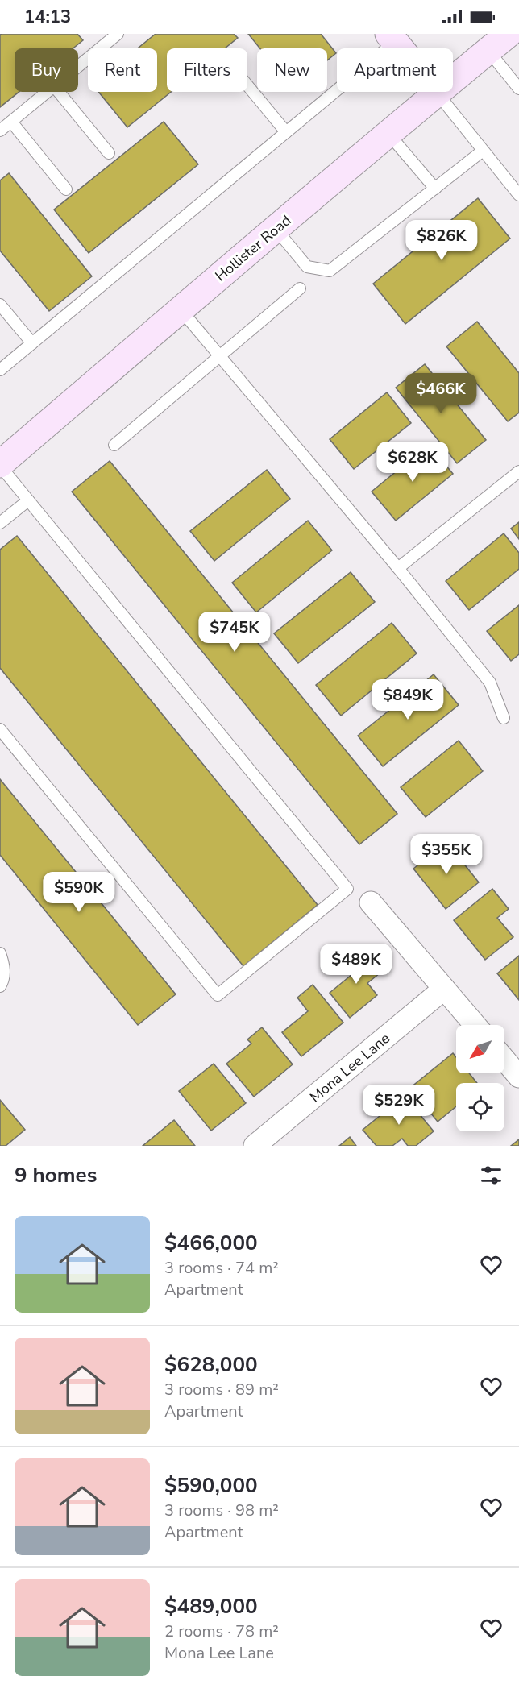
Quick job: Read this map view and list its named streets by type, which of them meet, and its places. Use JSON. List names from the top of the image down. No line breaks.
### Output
{"streets":{"street":["Hollister Road","Mona Lee Lane"]},"north":"bottom left","page":{"status":"14:13","chip":["Buy","Rent","Filters","New","Apartment"],"price":["$826K","$466K","$628K","$745K","$849K","$355K","$590K","$489K","$529K"],"heading":"9 homes","list":[{"name":"$466,000","note":"3 rooms · 74 m² · Apartment"},{"name":"$628,000","note":"3 rooms · 89 m² · Apartment"},{"name":"$590,000","note":"3 rooms · 98 m² · Apartment"},{"name":"$489,000","note":"2 rooms · 78 m² · Mona Lee Lane"}]}}
